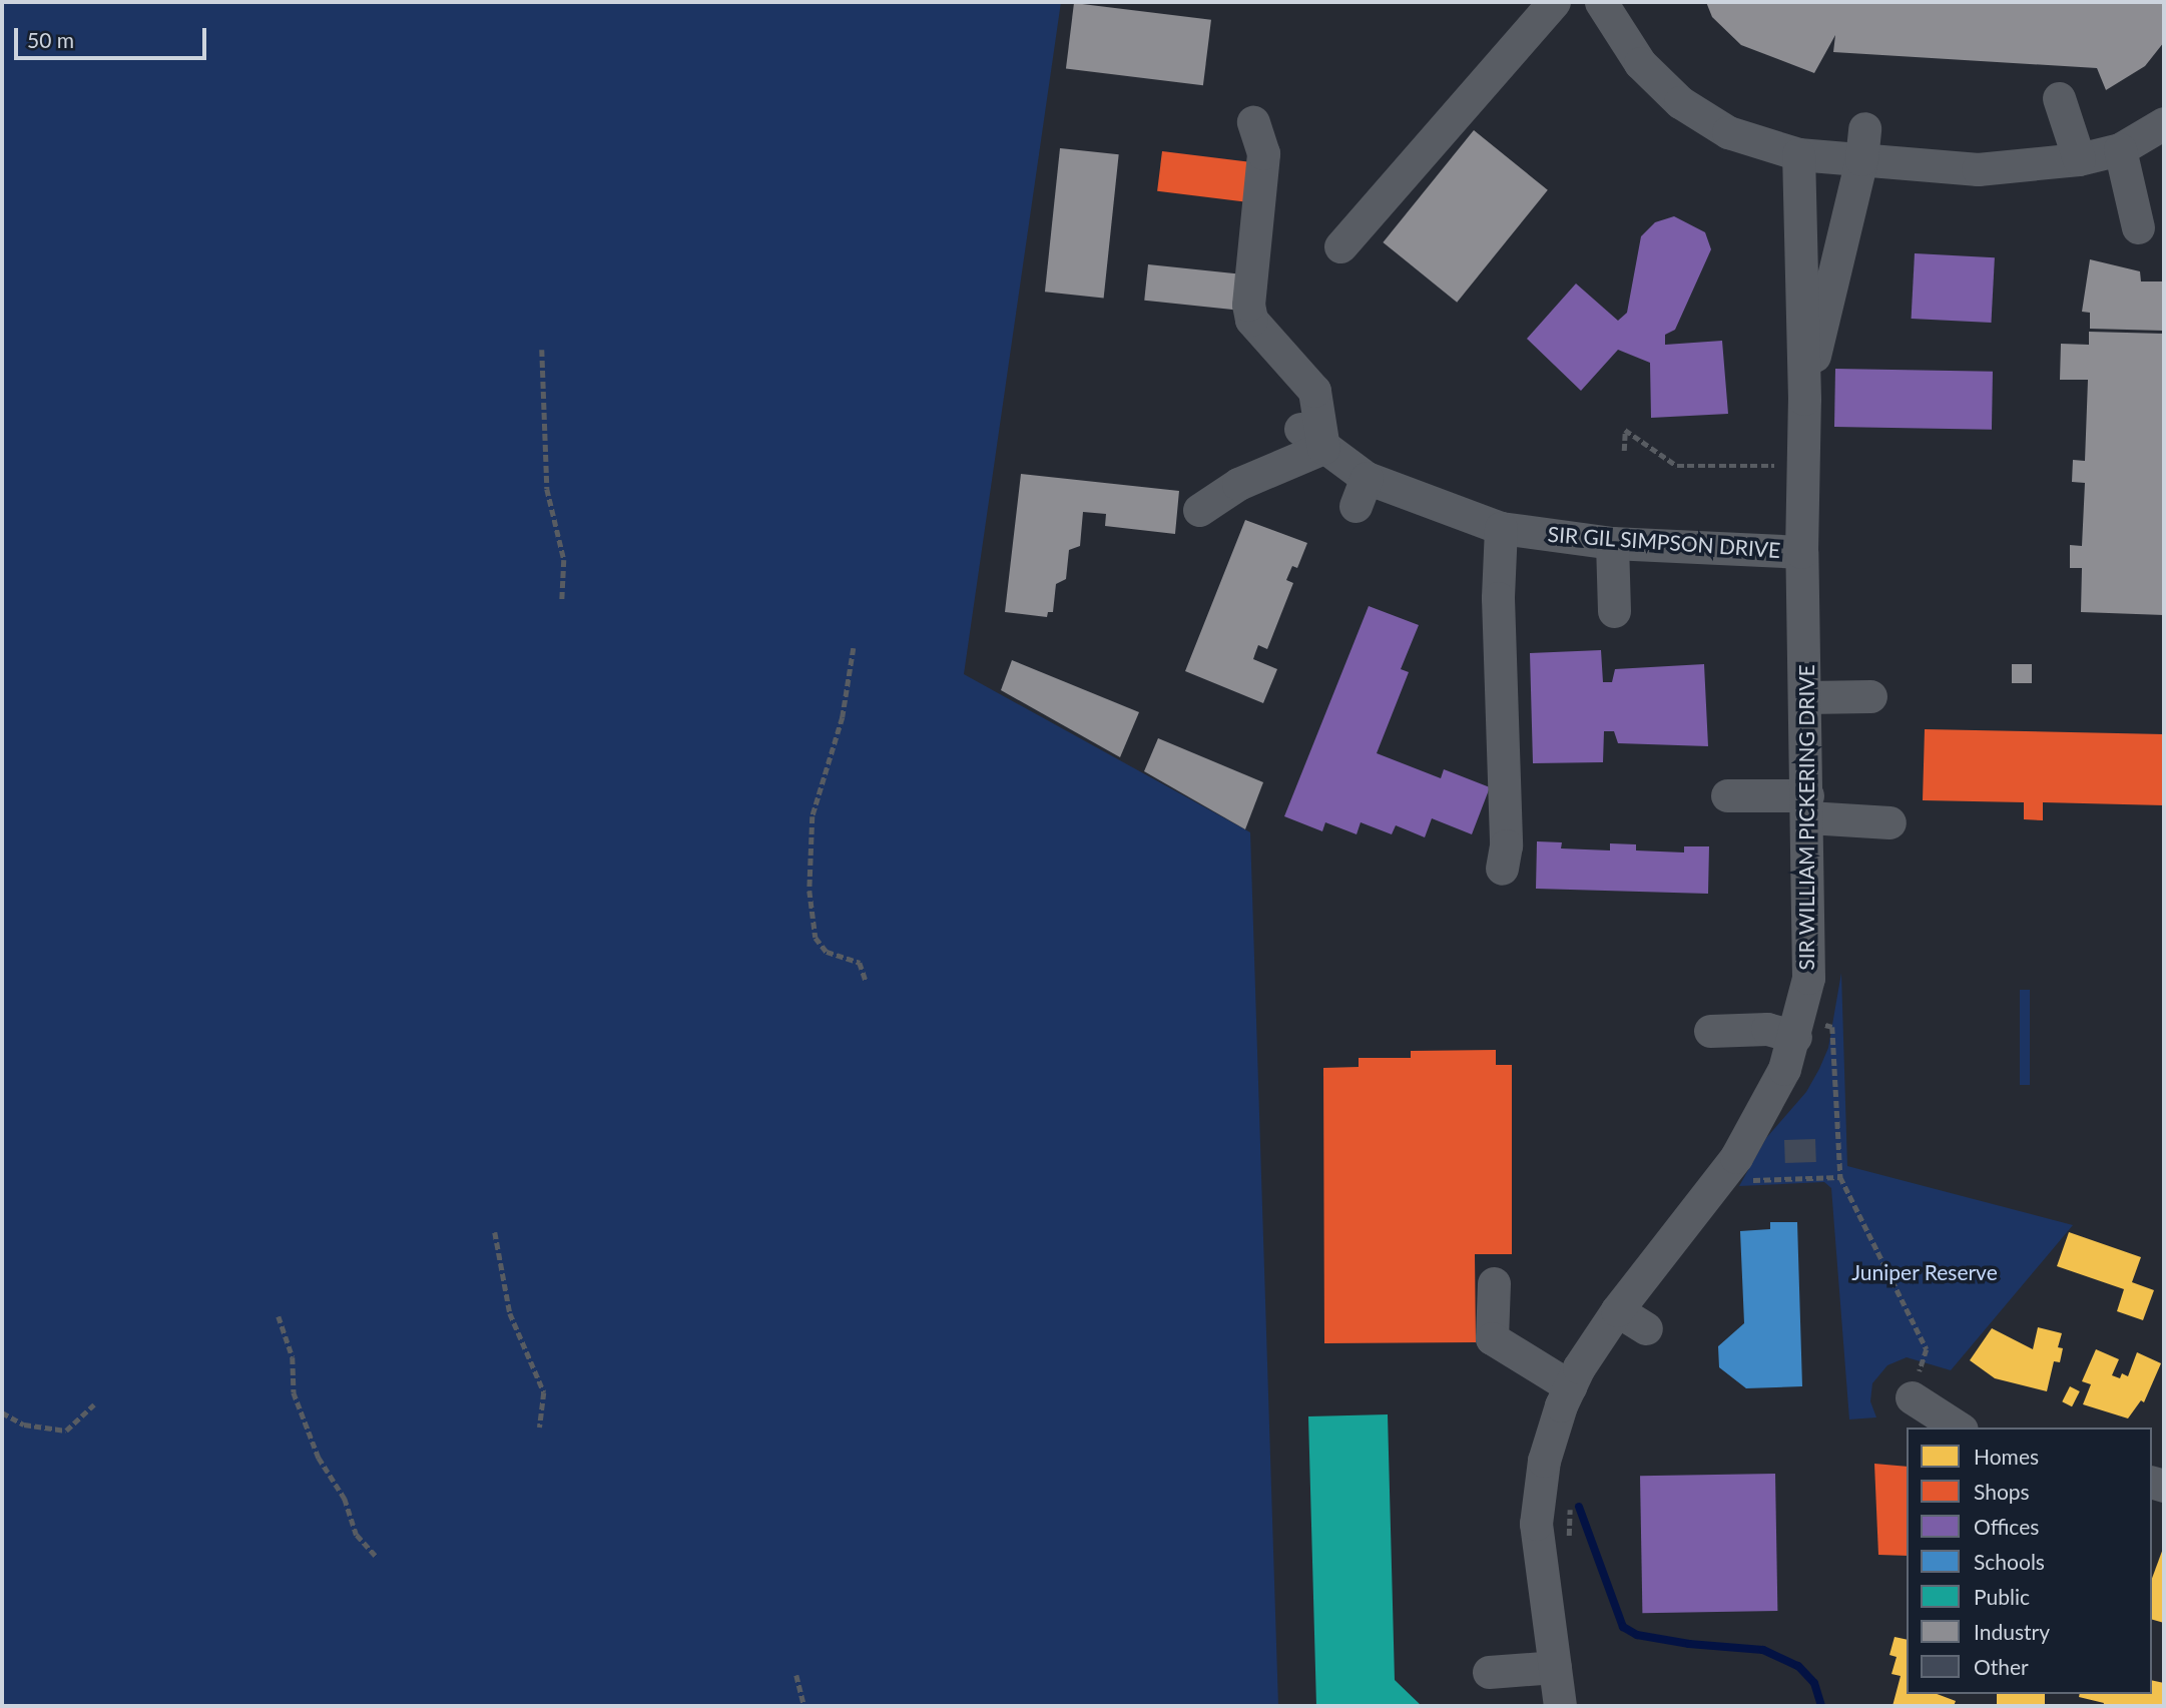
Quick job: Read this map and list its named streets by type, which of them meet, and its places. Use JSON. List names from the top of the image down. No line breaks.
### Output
{"streets":{"street":["SIR GIL SIMPSON DRIVE","SIR WILLIAM PICKERING DRIVE"]},"crossings":[["SIR GIL SIMPSON DRIVE","SIR WILLIAM PICKERING DRIVE"]],"parks":["Juniper Reserve"],"legend":["Homes","Shops","Offices","Schools","Public","Industry","Other"],"scale_bar":"50 m"}
